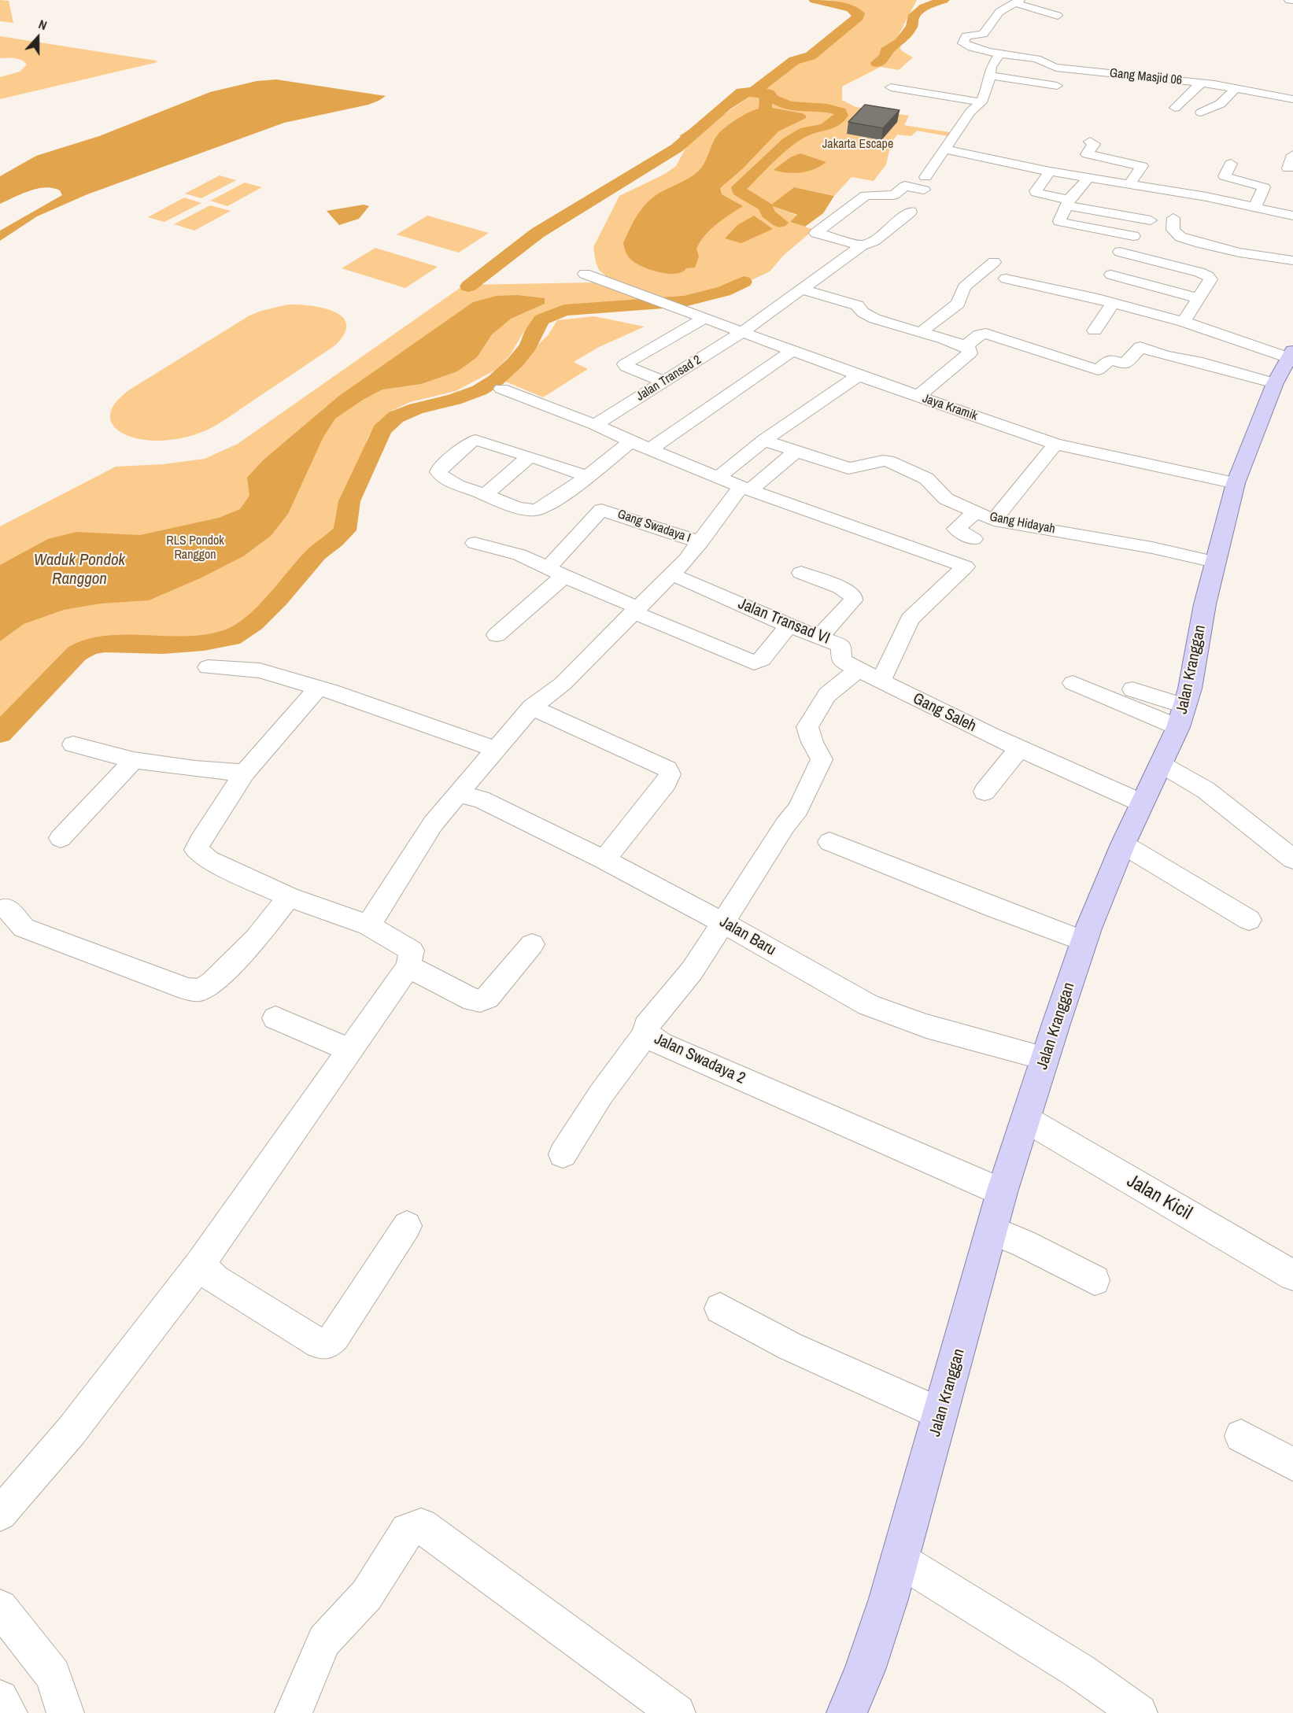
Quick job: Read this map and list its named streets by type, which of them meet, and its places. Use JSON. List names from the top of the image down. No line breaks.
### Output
{"streets":{"main road":["Jalan Kranggan"],"street":["Gang Masjid 06","Jalan Transad 2","Jaya Kramik","Gang Hidayah","Gang Swadaya I","Jalan Transad VI","Gang Saleh","Jalan Baru","Jalan Swadaya 2","Jalan Kicil"]},"crossings":[["Jalan Transad 2","Jaya Kramik"],["Jaya Kramik","Jalan Kranggan"],["Gang Hidayah","Jalan Kranggan"],["Jalan Transad VI","Gang Saleh"],["Jalan Transad VI","Jalan Swadaya 2"],["Jalan Kranggan","Gang Saleh"],["Jalan Kranggan","Jalan Baru"],["Jalan Kranggan","Jalan Swadaya 2"],["Jalan Kranggan","Jalan Kicil"],["Jalan Baru","Jalan Swadaya 2"]],"water":["Waduk Pondok Ranggon"],"parks":["Jakarta Escape","RLS Pondok Ranggon"],"north":"top"}
